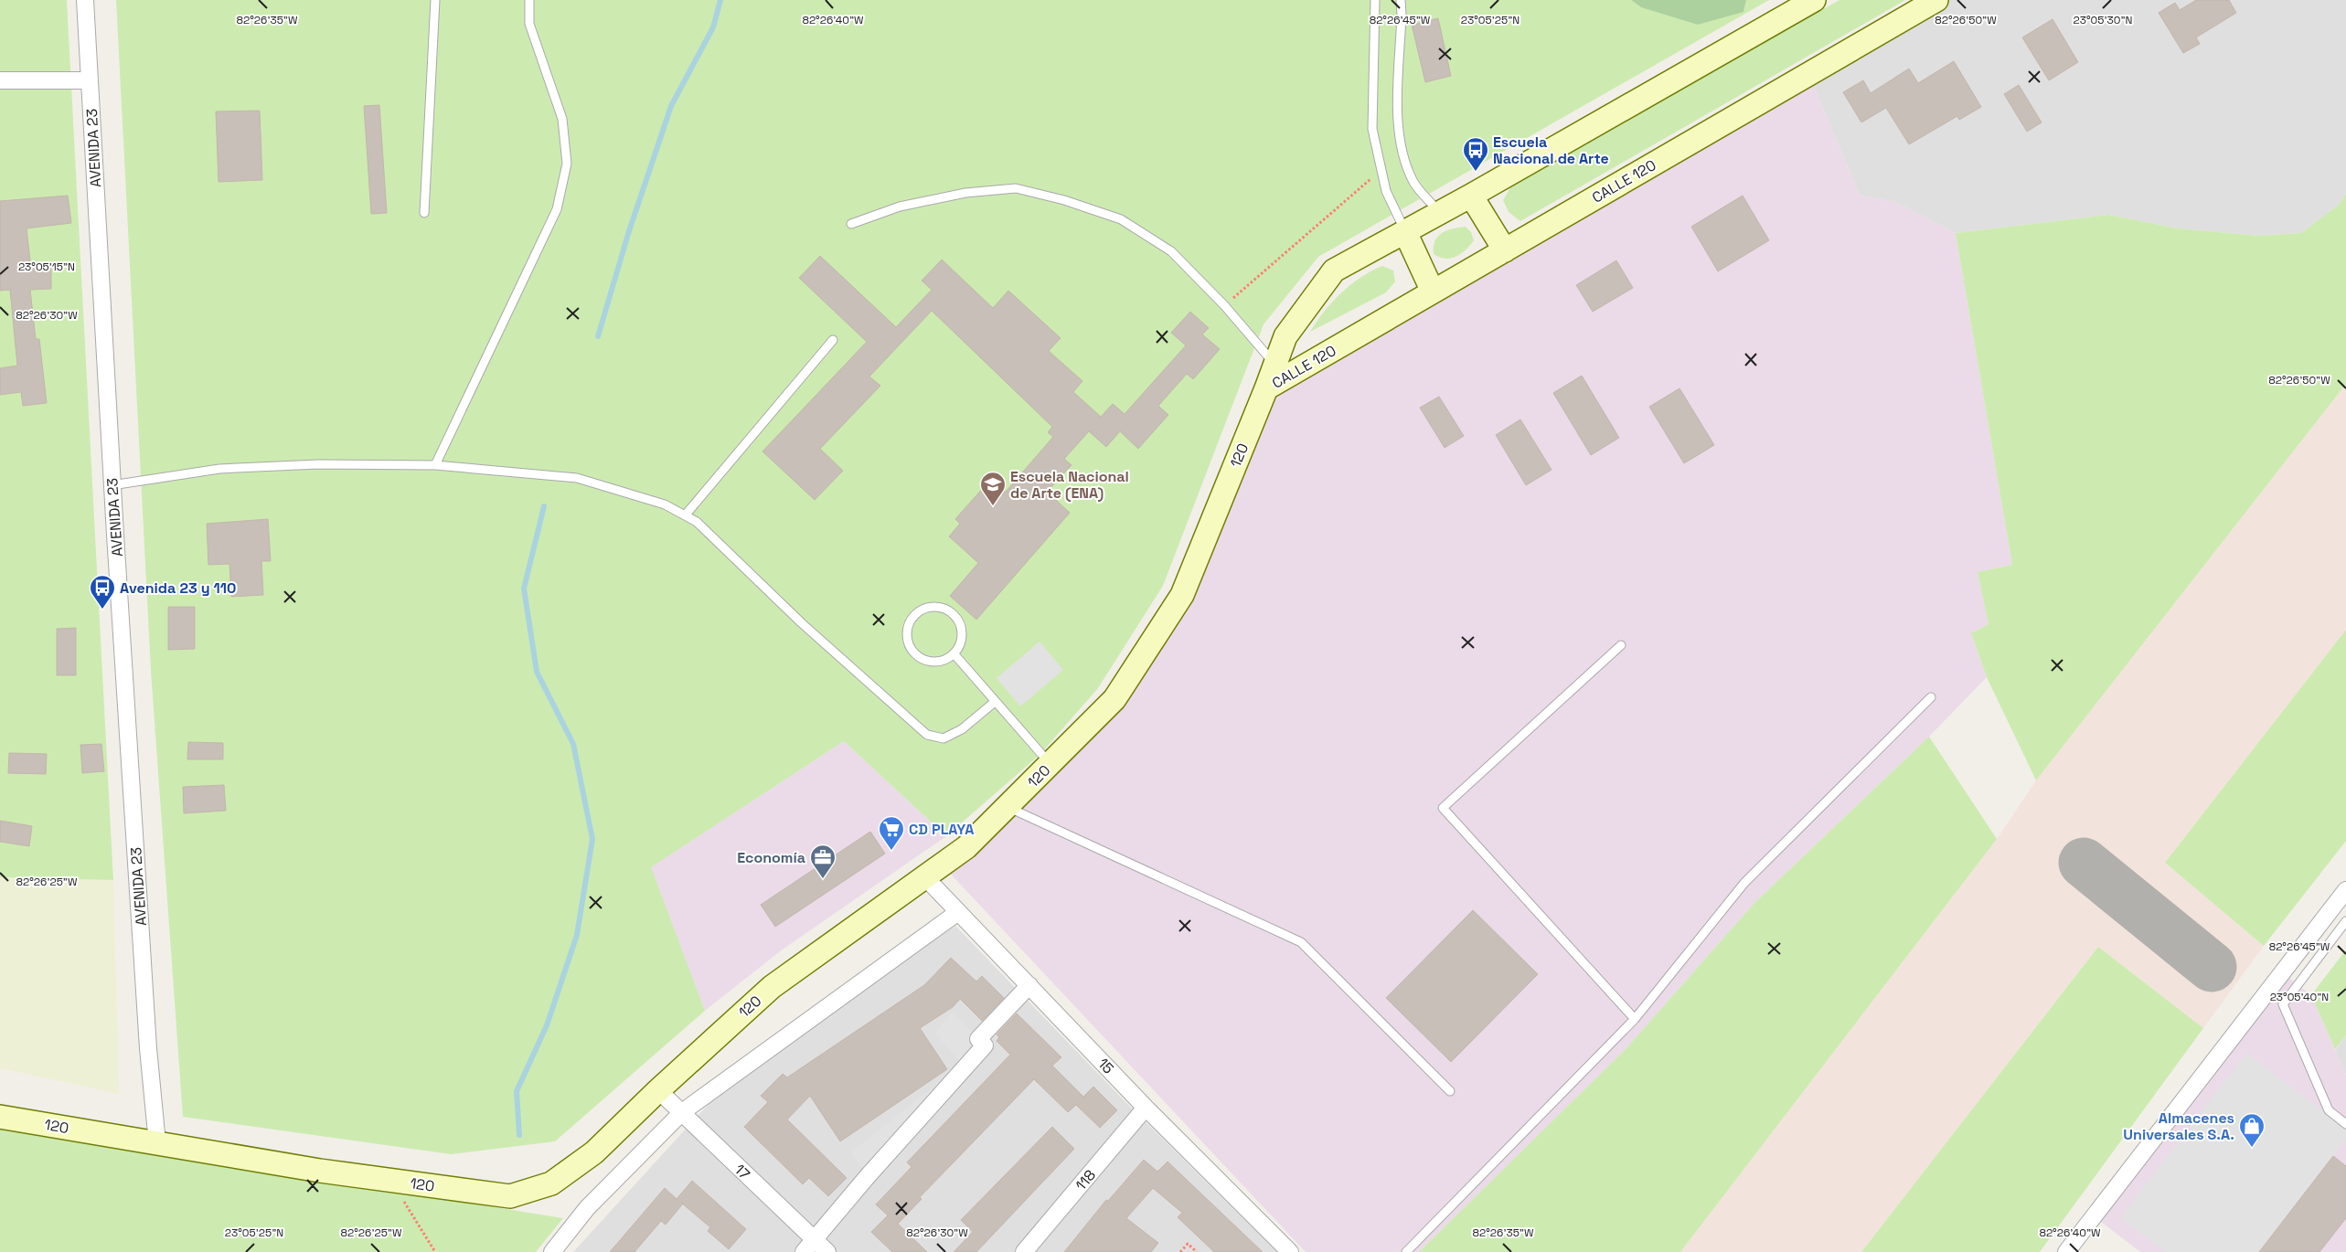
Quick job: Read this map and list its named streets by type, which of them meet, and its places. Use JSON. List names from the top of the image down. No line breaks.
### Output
{"streets":{"main road":["CALLE 120","120"],"street":["AVENIDA 23","15","17","118"]},"crossings":[["AVENIDA 23","120"],["CALLE 120","120"],["120","15"],["120","17"],["15","118"]],"places":{"bus stop":["Escuela Nacional de Arte","Avenida 23 y 110"],"school or university":["Escuela Nacional de Arte (ENA)"],"supermarket":["CD PLAYA"],"office":["Economía"],"shop":["Almacenes Universales S.A."]},"coordinates":["82°26'35\"W","82°26'40\"W","82°26'45\"W","23°05'25\"N","82°26'50\"W","23°05'30\"N","23°05'15\"N","82°26'30\"W","82°26'25\"W","23°05'40\"N"]}
